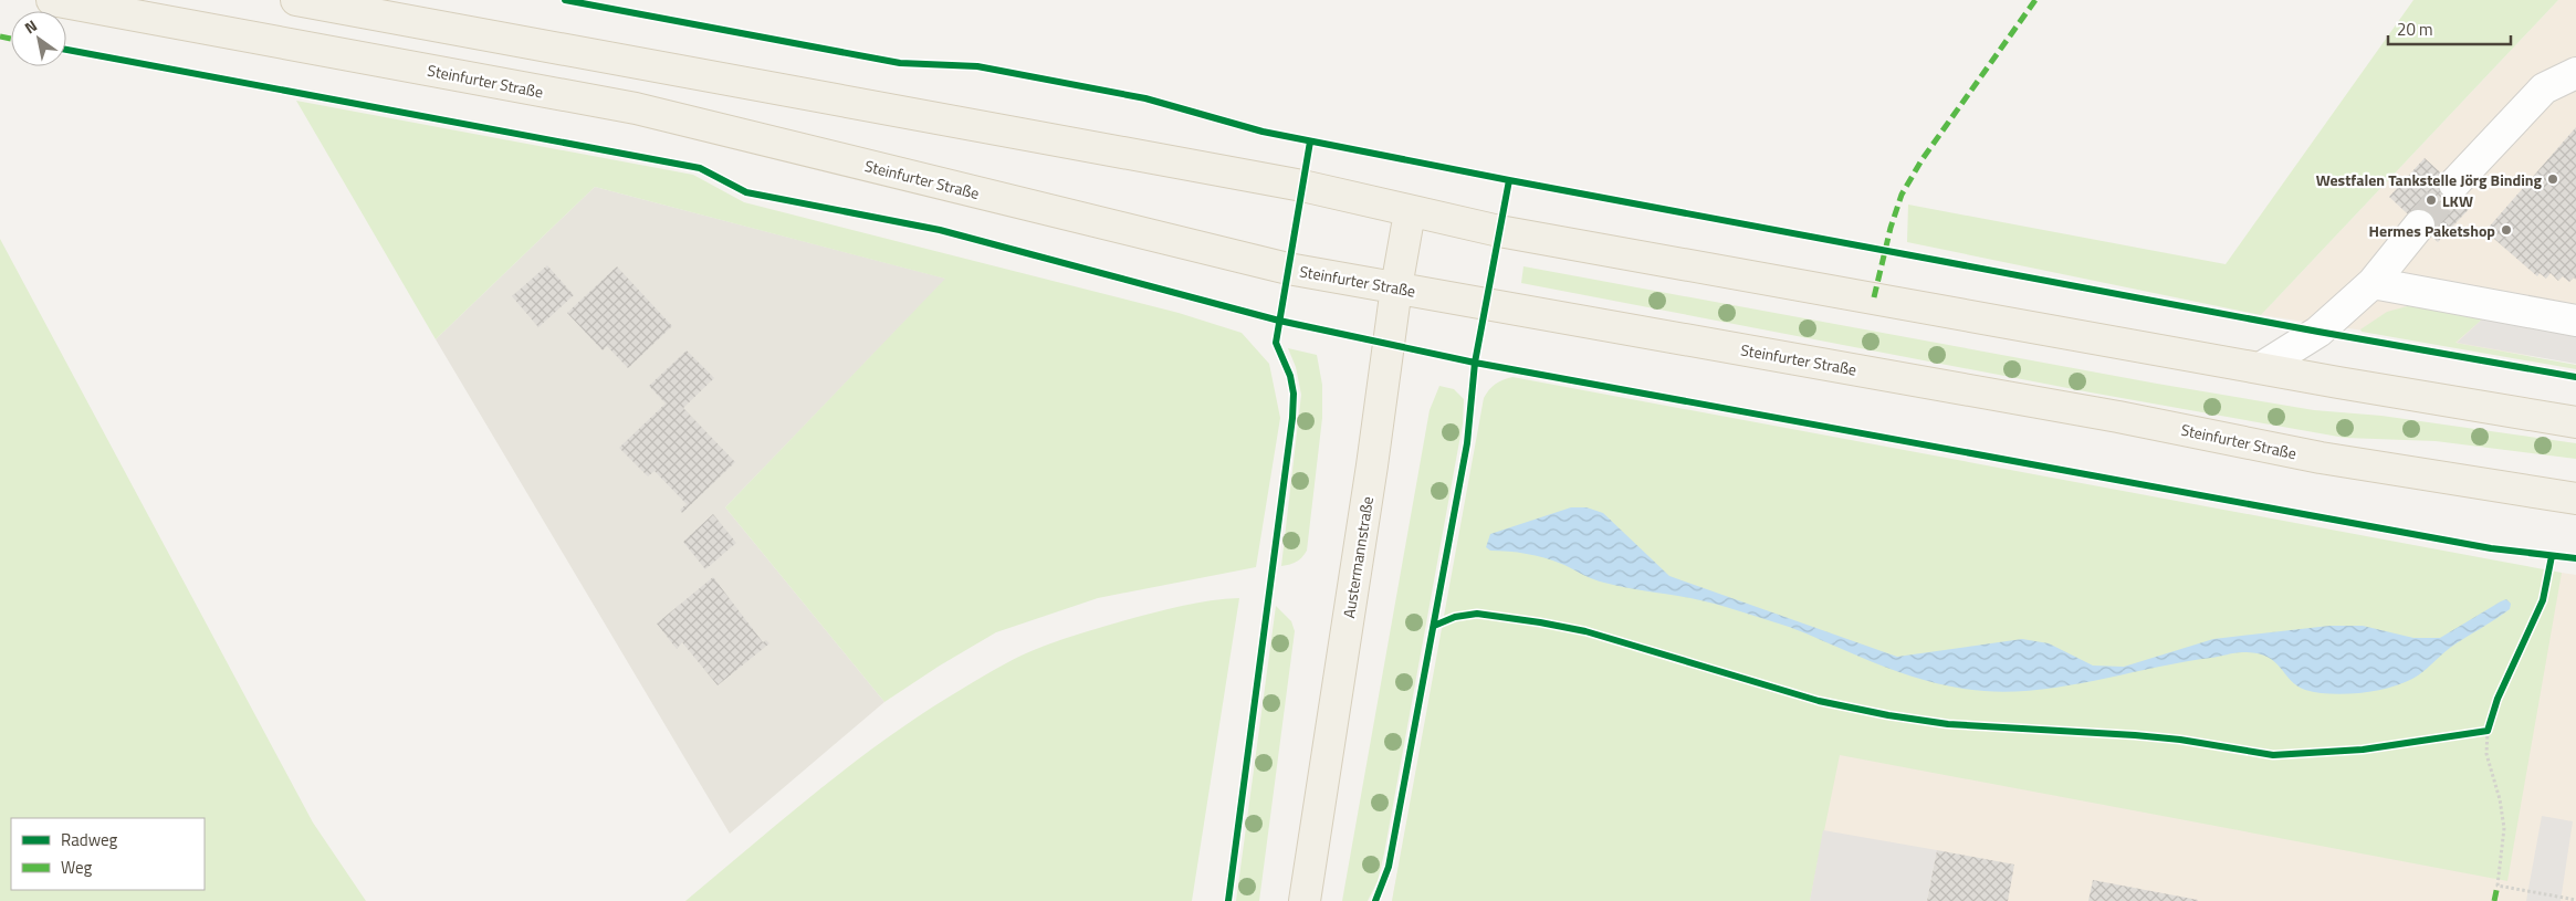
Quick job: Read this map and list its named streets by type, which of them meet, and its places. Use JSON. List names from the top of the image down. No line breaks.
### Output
{"streets":{"main road":["Steinfurter Straße","Austermannstraße"]},"crossings":[["Steinfurter Straße","Austermannstraße"]],"places":["Westfalen Tankstelle Jörg Binding","LKW","Hermes Paketshop"],"legend":["Radweg","Weg"],"scale_bar":"20 m","north":"top left"}
